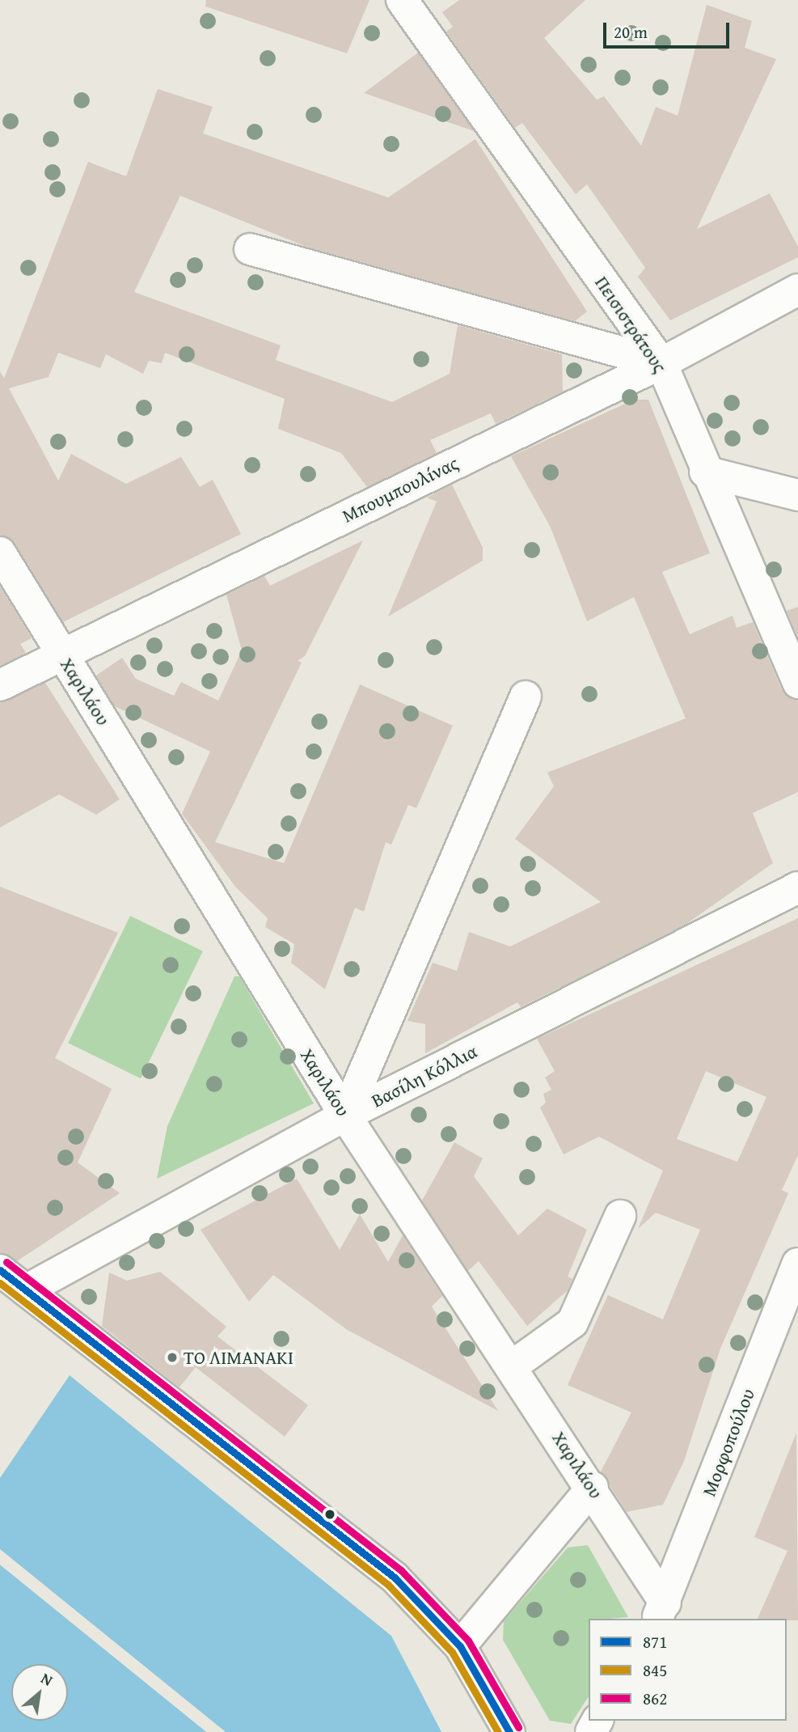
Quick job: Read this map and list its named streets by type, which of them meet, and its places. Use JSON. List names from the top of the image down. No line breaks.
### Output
{"streets":{"street":["Πεισιστράτους","Μπουμπουλίνας","Χαριλάου","Βασίλη Κόλλια","Μορφοπούλου"]},"crossings":[["Πεισιστράτους","Μπουμπουλίνας"],["Μπουμπουλίνας","Χαριλάου"],["Χαριλάου","Βασίλη Κόλλια"],["Χαριλάου","Μορφοπούλου"]],"places":["ΤΟ ΛΙΜΑΝΑΚΙ"],"lines":["transit line 862","transit line 871","transit line 845"],"legend":["871","845","862"],"scale_bar":"20 m","north":"top right"}
